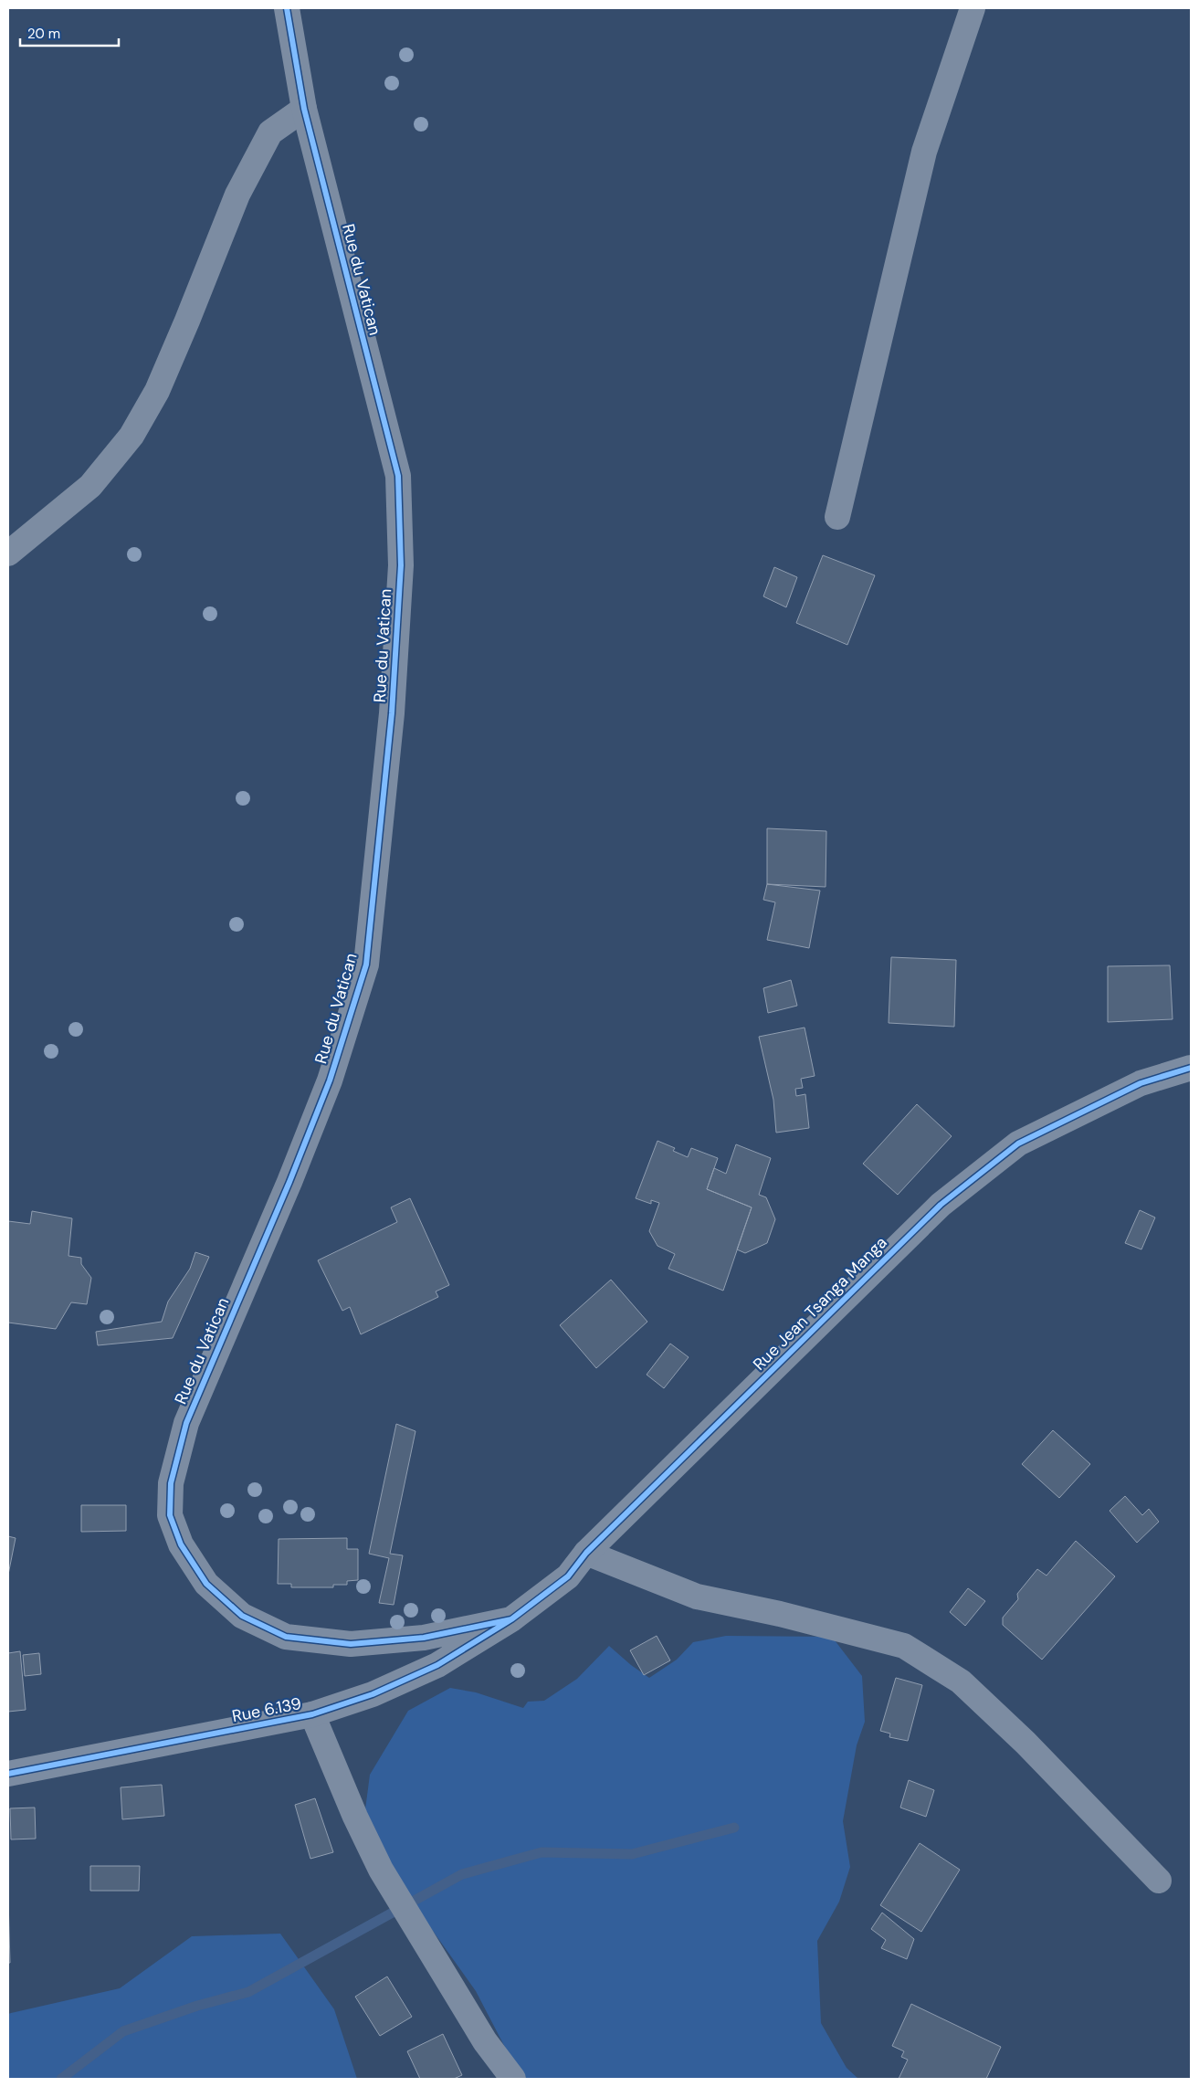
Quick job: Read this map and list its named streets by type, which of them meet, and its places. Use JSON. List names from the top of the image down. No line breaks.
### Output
{"streets":{"street":["Rue du Vatican","Rue Jean Tsanga Manga","Rue 6.139"]},"crossings":[["Rue du Vatican","Rue Jean Tsanga Manga"],["Rue du Vatican","Rue 6.139"],["Rue Jean Tsanga Manga","Rue 6.139"]],"scale_bar":"20 m"}
